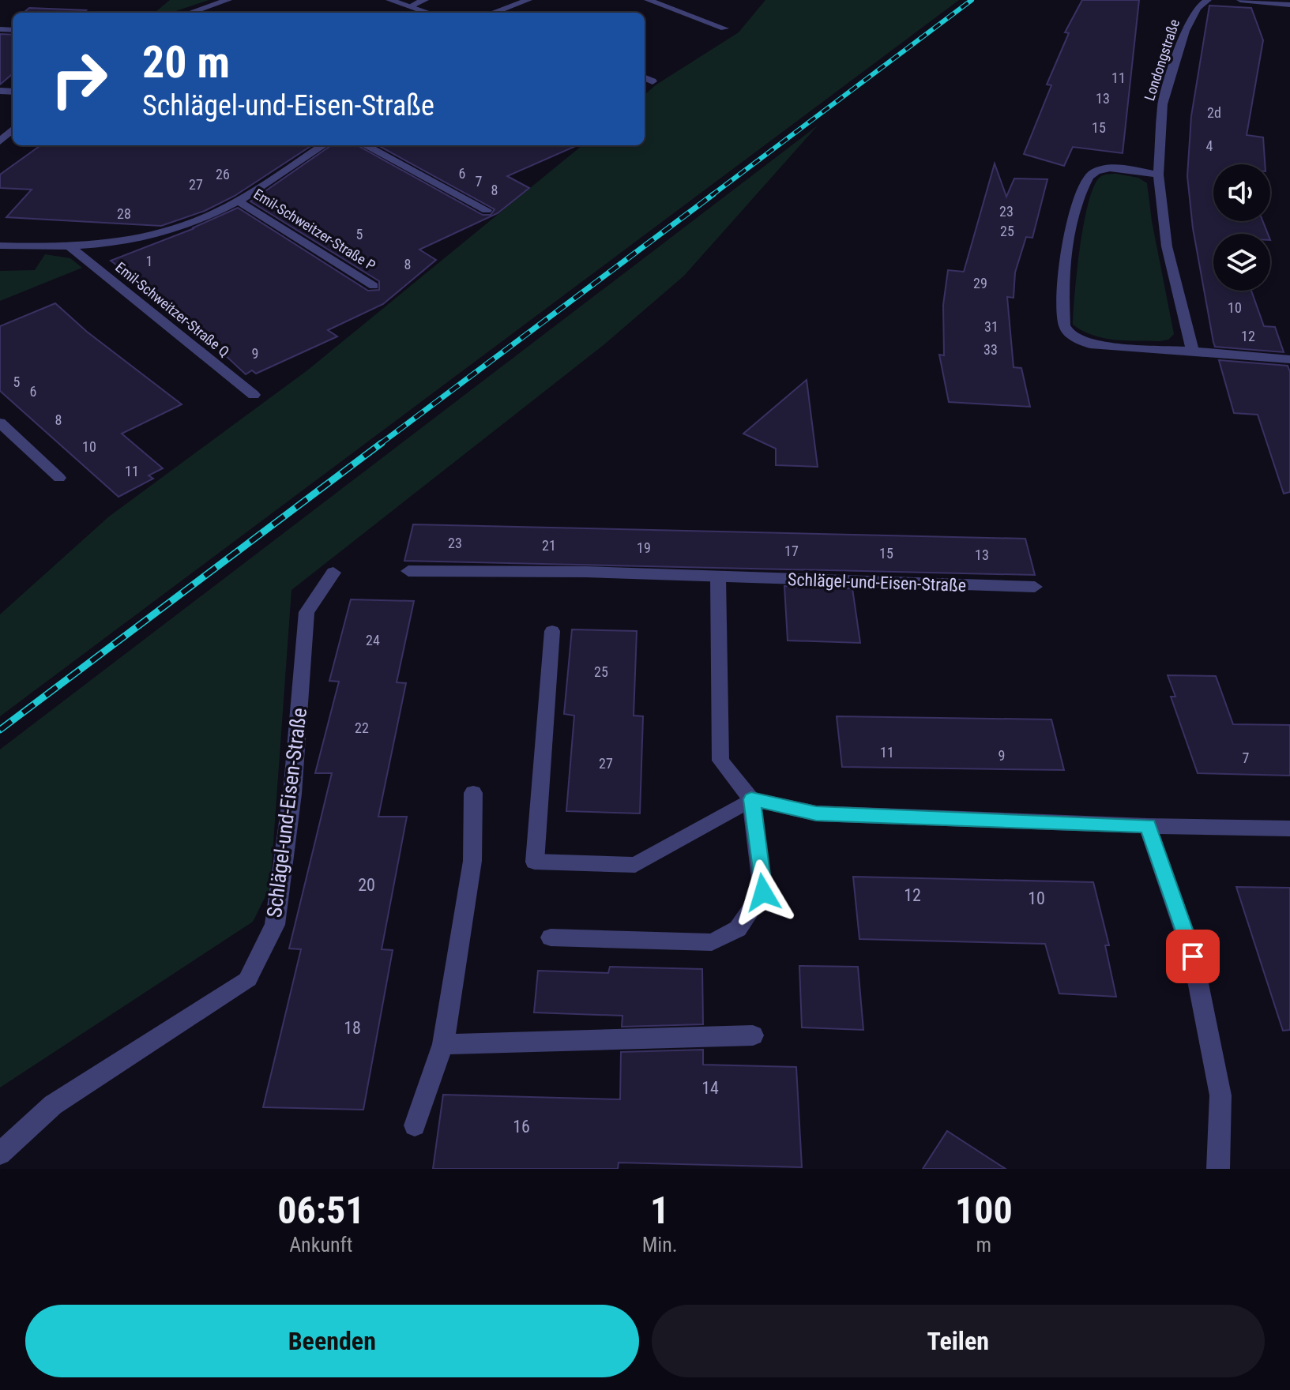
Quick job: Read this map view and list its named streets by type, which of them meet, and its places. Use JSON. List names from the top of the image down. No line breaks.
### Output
{"streets":{"street":["Londongstraße","Emil-Schweitzer-Straße P","Emil-Schweitzer-Straße Q","Schlägel-und-Eisen-Straße"]},"house_numbers":["11","13","2d","15","4","6","26","7","27","8","23","28","25","5","1","8","29","10","31","12","33","9","5","6","8","10","11","23","21","19","17","15","13","24","25","22","11","9","7","27","20","12","10","18","14","16"],"page":{"turn":["20 m","Schlägel-und-Eisen-Straße"],"eta":["06:51","Ankunft","1","Min.","100","m"],"buttons":["Beenden","Teilen"]}}
